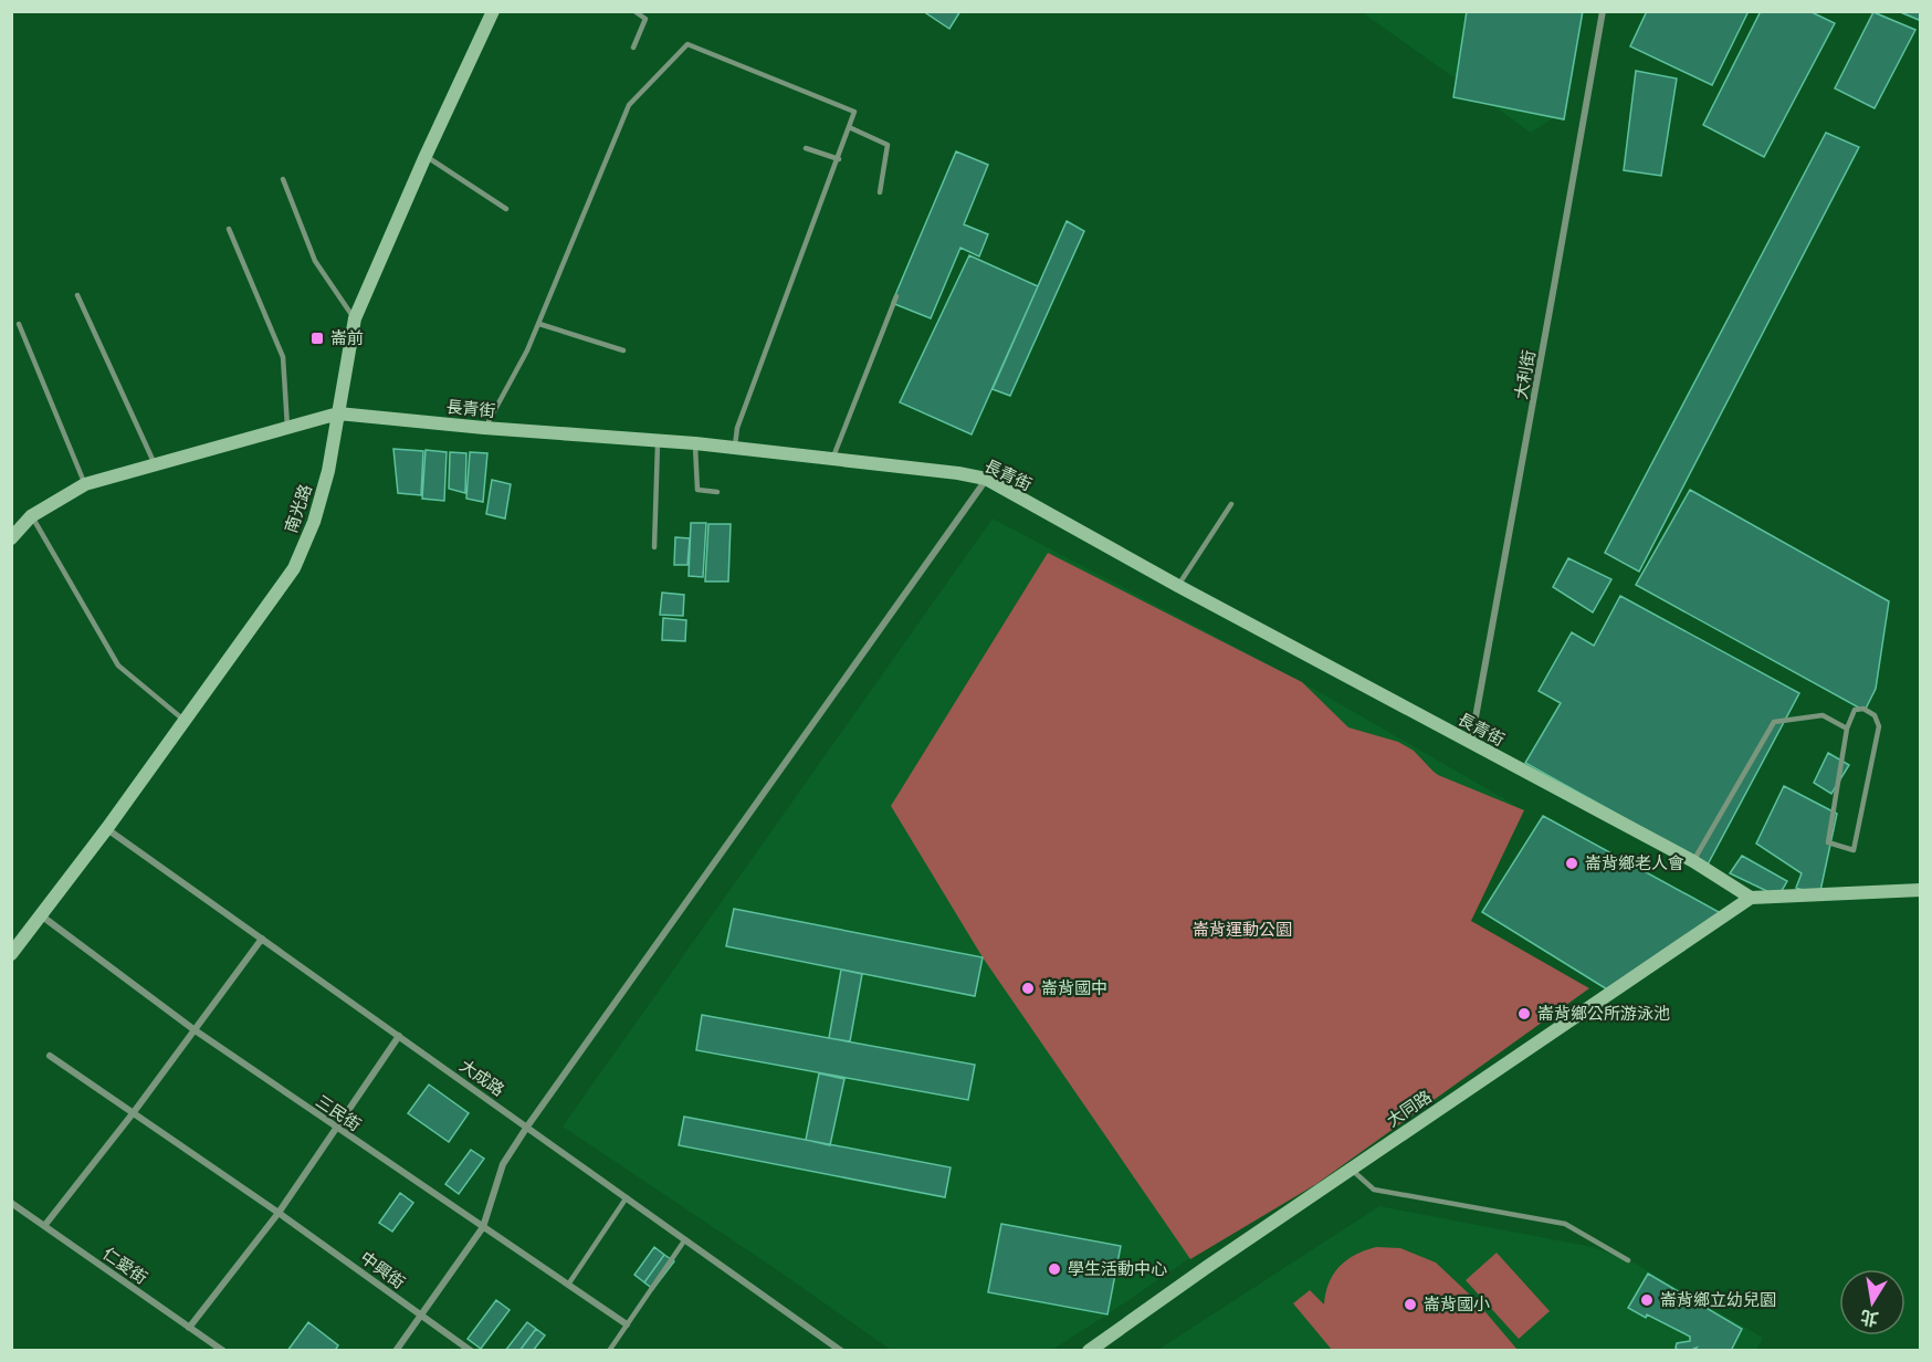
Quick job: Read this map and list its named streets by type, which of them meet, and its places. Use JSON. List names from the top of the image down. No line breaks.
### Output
{"streets":{"street":["大利街","長青街","南光路","大成路","大同路","三民街","仁愛街","中興街"]},"crossings":[["大利街","長青街"],["長青街","南光路"],["長青街","大同路"],["南光路","大成路"],["南光路","三民街"]],"parks":["崙背運動公園"],"places":{"transit":["崙前"],"other":["崙背鄉老人會","崙背國中","崙背鄉公所游泳池","學生活動中心","崙背鄉立幼兒園","崙背國小"]},"north":"bottom"}
